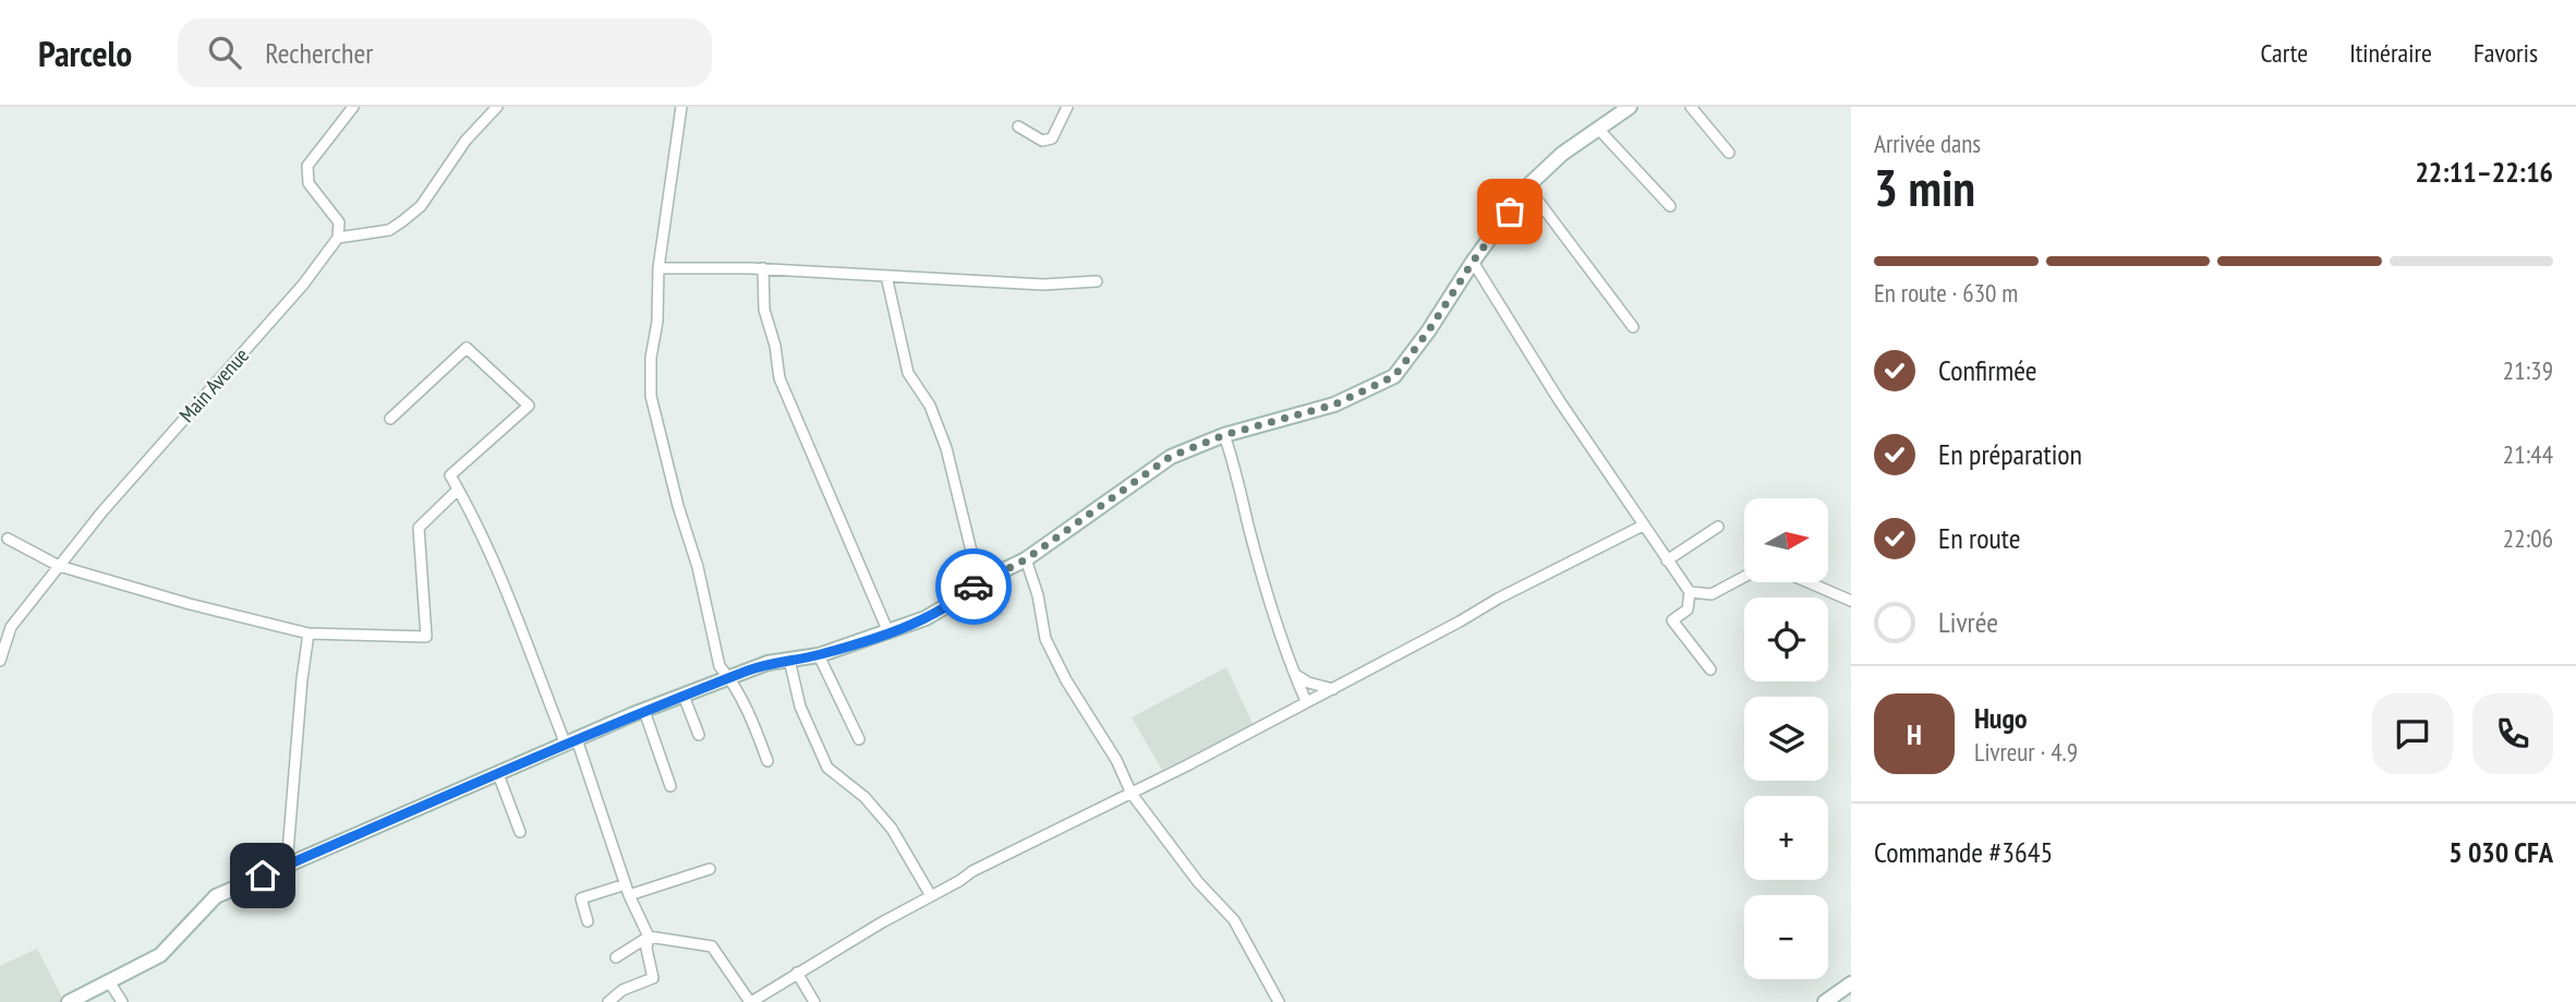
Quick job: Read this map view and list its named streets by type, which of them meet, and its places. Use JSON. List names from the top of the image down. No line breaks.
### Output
{"streets":{"street":["Main Avenue"]},"north":"right","page":{"header":"Parcelo","search":"Rechercher","nav":["Carte","Itinéraire","Favoris"],"heading":["3 min","Arrivée dans","22:11–22:16"],"panel":["Hugo","Livreur · 4.9","Commande #3645","5 030 CFA"],"bar":"En route · 630 m","list":[["Confirmée","21:39"],["En préparation","21:44"],["En route","22:06"],"Livrée"],"map_buttons":["+","−"],"round":"H"}}
